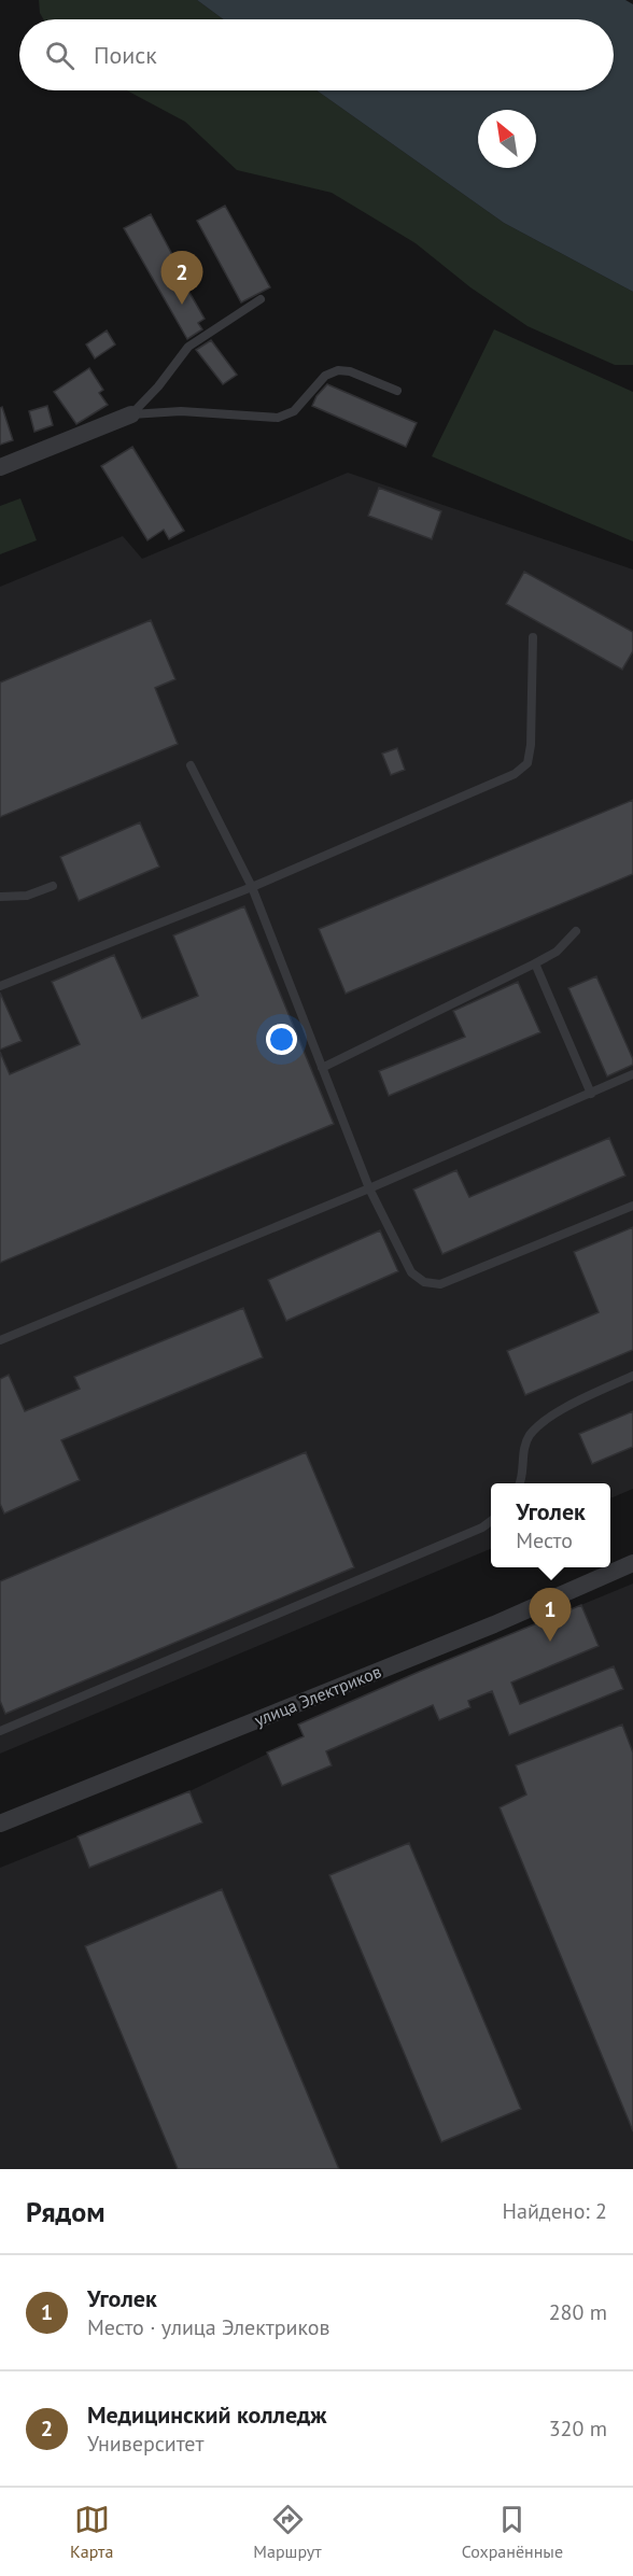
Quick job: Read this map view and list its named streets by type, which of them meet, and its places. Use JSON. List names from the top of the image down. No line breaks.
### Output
{"streets":{"street":["улица Электриков"]},"north":"top left","page":{"search":"Поиск","pins":["2","1"],"popup":["Уголек","Место"],"heading":["Рядом","Найдено: 2"],"list":[{"mark":"1","name":"Уголек","note":"Место · улица Электриков","value":"280 m"},{"mark":"2","name":"Медицинский колледж","note":"Университет","value":"320 m"}],"nav":["Карта","Маршрут","Сохранённые"]}}
